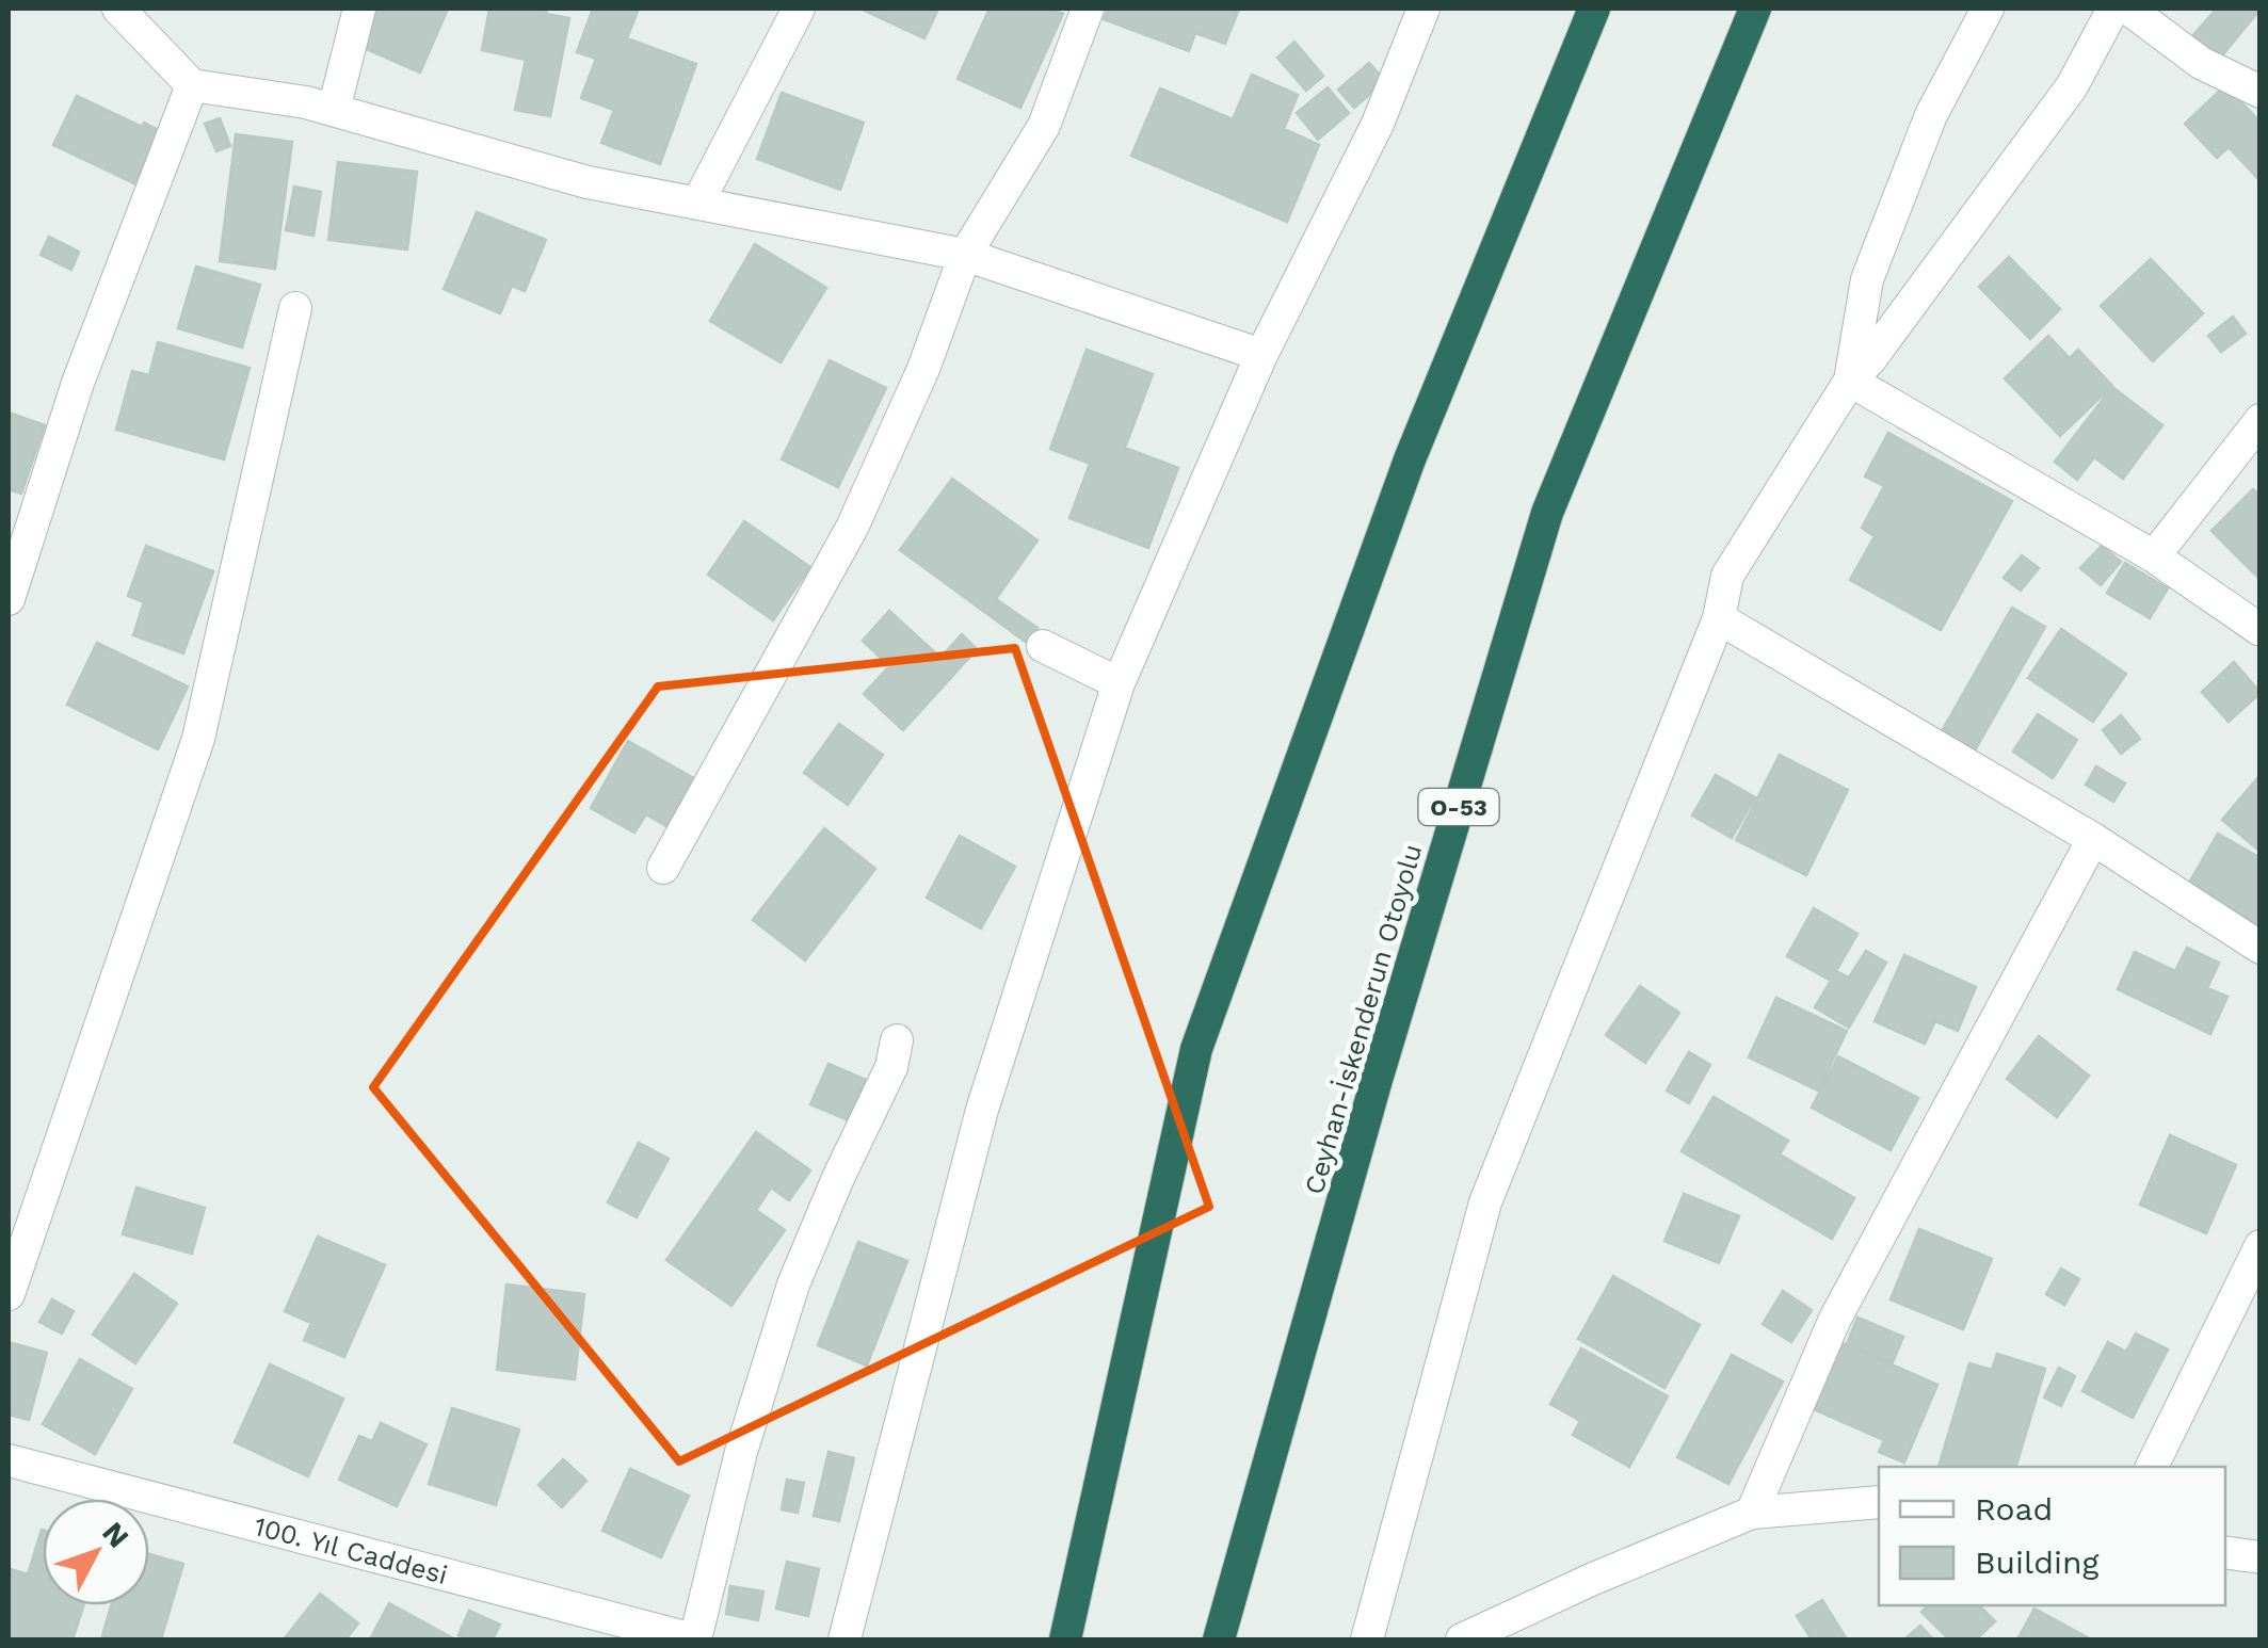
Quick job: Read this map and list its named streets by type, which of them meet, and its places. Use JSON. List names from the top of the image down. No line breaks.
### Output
{"streets":{"highway":["O-53","Ceyhan-İskenderun Otoyolu"],"street":["100. Yıl Caddesi"]},"legend":["Road","Building"],"north":"top right"}
